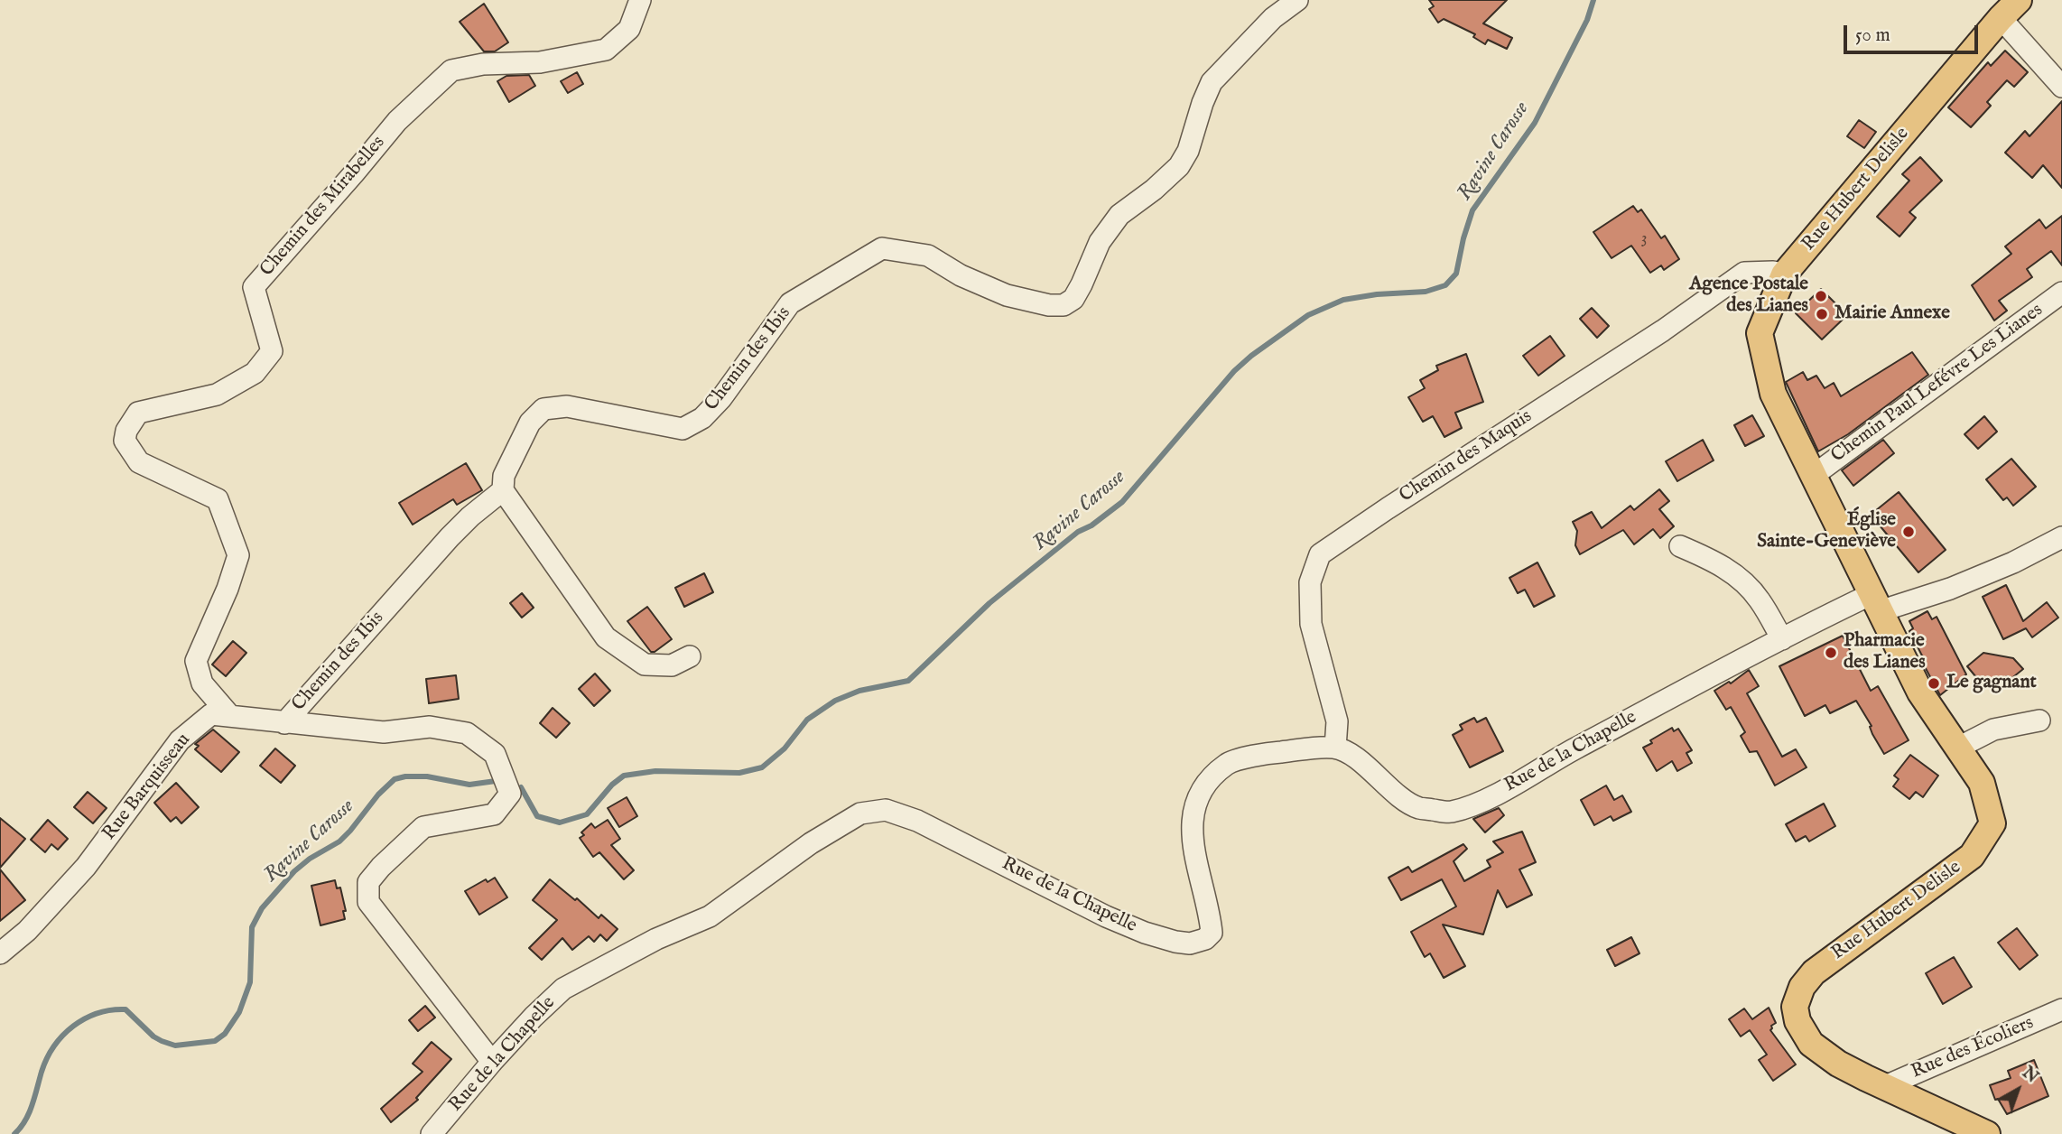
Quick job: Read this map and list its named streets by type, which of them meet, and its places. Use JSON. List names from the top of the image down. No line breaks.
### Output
{"streets":{"main road":["Rue Hubert Delisle"],"street":["Chemin des Mirabelles","Chemin des Ibis","Chemin Paul Lefévre Les Lianes","Chemin des Maquis","Rue de la Chapelle","Rue Barquisseau","Rue des Écoliers"]},"crossings":[["Rue Hubert Delisle","Chemin Paul Lefévre Les Lianes"],["Rue Hubert Delisle","Chemin des Maquis"],["Rue Hubert Delisle","Rue de la Chapelle"],["Rue Hubert Delisle","Rue des Écoliers"],["Chemin des Mirabelles","Rue Barquisseau"],["Chemin des Ibis","Rue Barquisseau"],["Chemin des Maquis","Rue de la Chapelle"],["Rue de la Chapelle","Rue Barquisseau"]],"water":["Ravine Carosse"],"places":["Agence Postale des Lianes","Mairie Annexe","Église Sainte-Geneviève","Pharmacie des Lianes","Le gagnant"],"house_numbers":["3"],"scale_bar":"50 m","north":"top right"}
